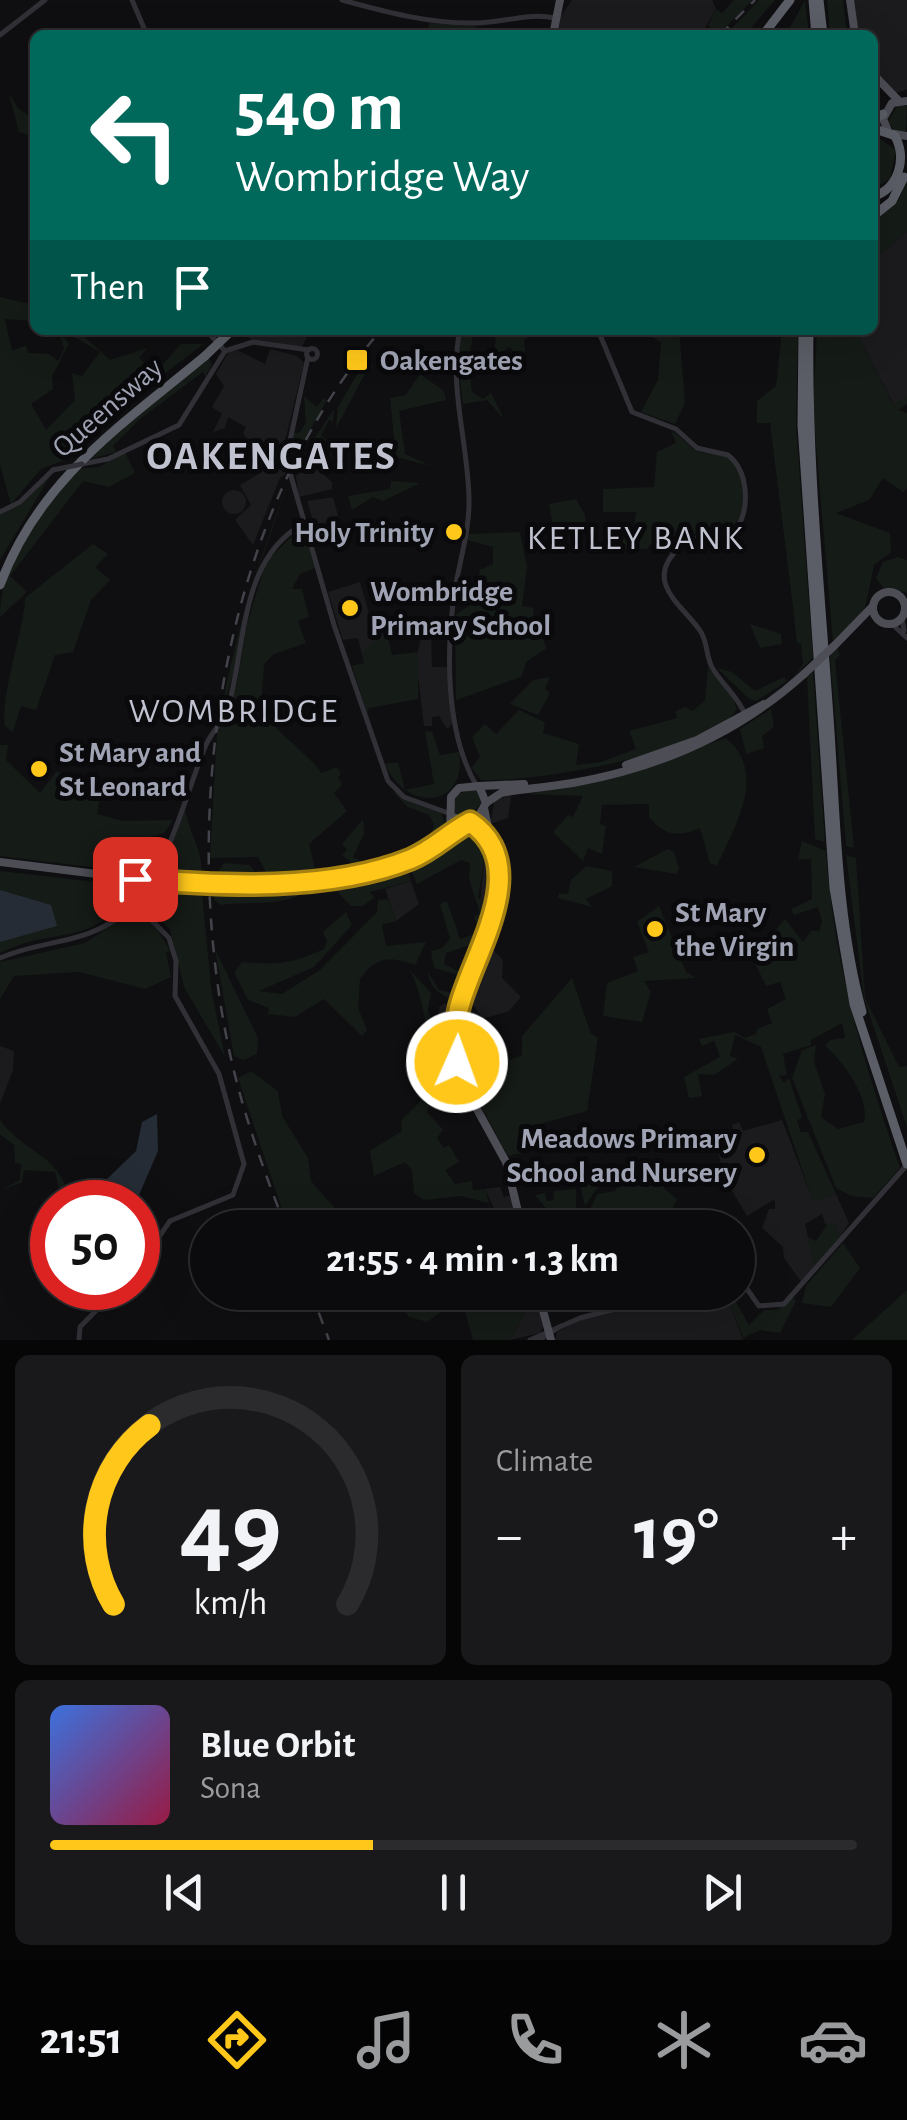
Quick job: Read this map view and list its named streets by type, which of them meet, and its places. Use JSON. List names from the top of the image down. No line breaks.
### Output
{"streets":{"highway":["Queensway"]},"districts":["OAKENGATES","KETLEY BANK","WOMBRIDGE"],"places":{"transit":["Oakengates"],"other":["Holy Trinity","Wombridge Primary School","St Mary and St Leonard","St Mary the Virgin","Meadows Primary School and Nursery"]},"page":{"turn":["540 m","Wombridge Way"],"then":"Then","limit":"50","trip":"21:55 · 4 min · 1.3 km","tile":"Climate","heat":["−","19°","+"],"song":["Blue Orbit","Sona"],"tabs":"21:51","gauge":["49","km/h"]}}
